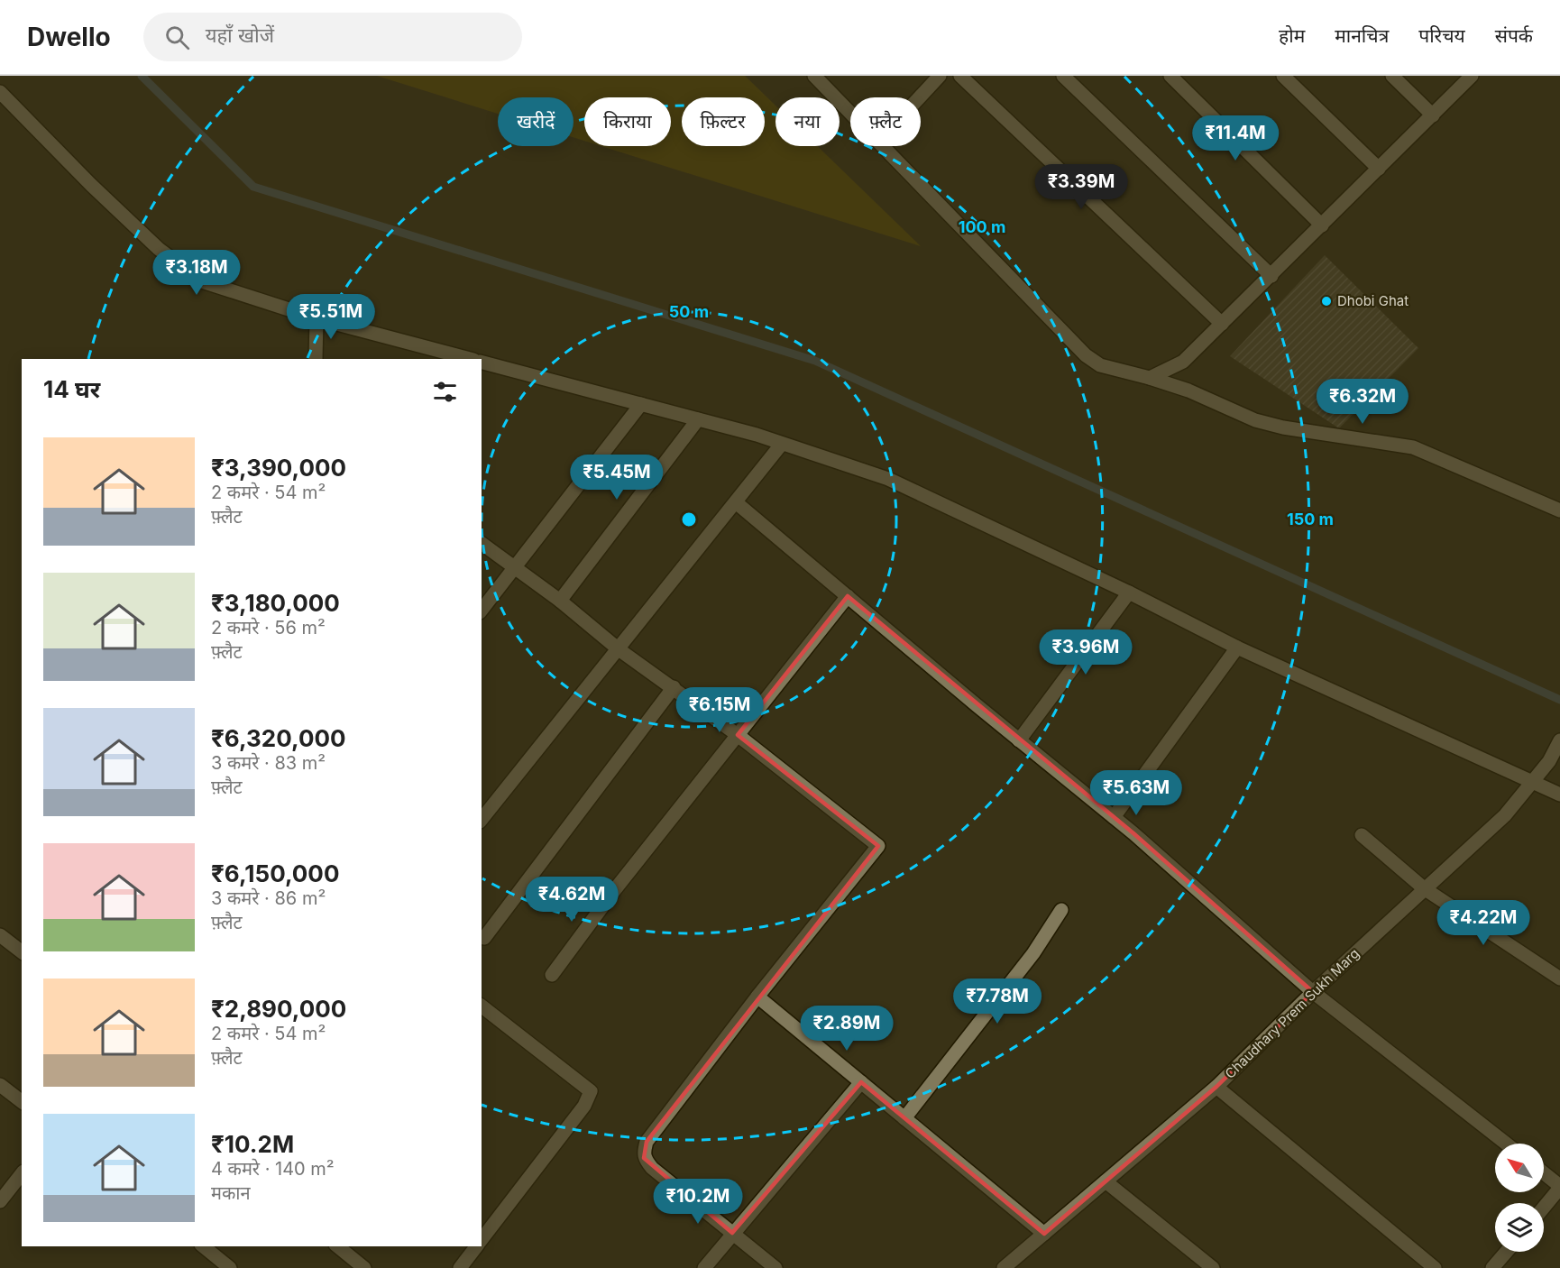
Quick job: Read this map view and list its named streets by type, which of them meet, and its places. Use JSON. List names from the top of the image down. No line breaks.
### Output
{"streets":{"street":["Chaudhary Prem Sukh Marg"]},"places":["Dhobi Ghat"],"north":"top left","page":{"header":"Dwello","search":"यहाँ खोजें","nav":["होम","मानचित्र","परिचय","संपर्क"],"chip":["खरीदें","किराया","फ़िल्टर","नया","फ़्लैट"],"price":["₹11.4M","₹3.39M","₹3.18M","₹5.51M","₹6.32M","₹5.45M","₹3.96M","₹6.15M","₹5.63M","₹4.62M","₹4.22M","₹7.78M","₹2.89M","₹10.2M"],"heading":"14 घर","list":[{"name":"₹3,390,000","note":"2 कमरे · 54 m² · फ़्लैट"},{"name":"₹3,180,000","note":"2 कमरे · 56 m² · फ़्लैट"},{"name":"₹6,320,000","note":"3 कमरे · 83 m² · फ़्लैट"},{"name":"₹6,150,000","note":"3 कमरे · 86 m² · फ़्लैट"},{"name":"₹2,890,000","note":"2 कमरे · 54 m² · फ़्लैट"},{"name":"₹10.2M","note":"4 कमरे · 140 m² · मकान"}]},"rings":["100 m","50 m","150 m"]}
